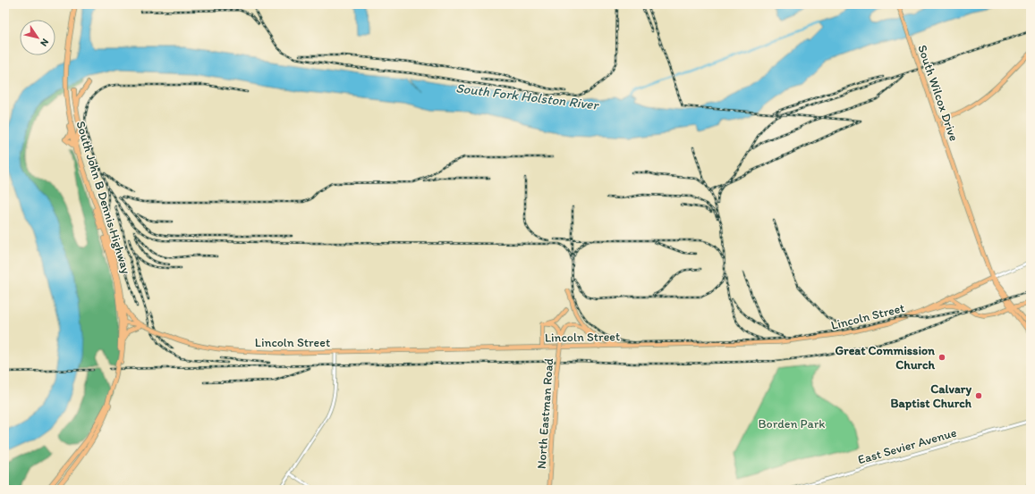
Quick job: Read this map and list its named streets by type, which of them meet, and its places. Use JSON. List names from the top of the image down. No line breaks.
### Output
{"streets":{"highway":["South John B Dennis Highway"],"main road":["South Wilcox Drive","Lincoln Street","North Eastman Road"],"street":["East Sevier Avenue"]},"crossings":[["South Wilcox Drive","Lincoln Street"],["South John B Dennis Highway","Lincoln Street"]],"water":["South Fork Holston River"],"parks":["Borden Park"],"places":["Great Commission Church","Calvary Baptist Church"],"north":"bottom right"}
